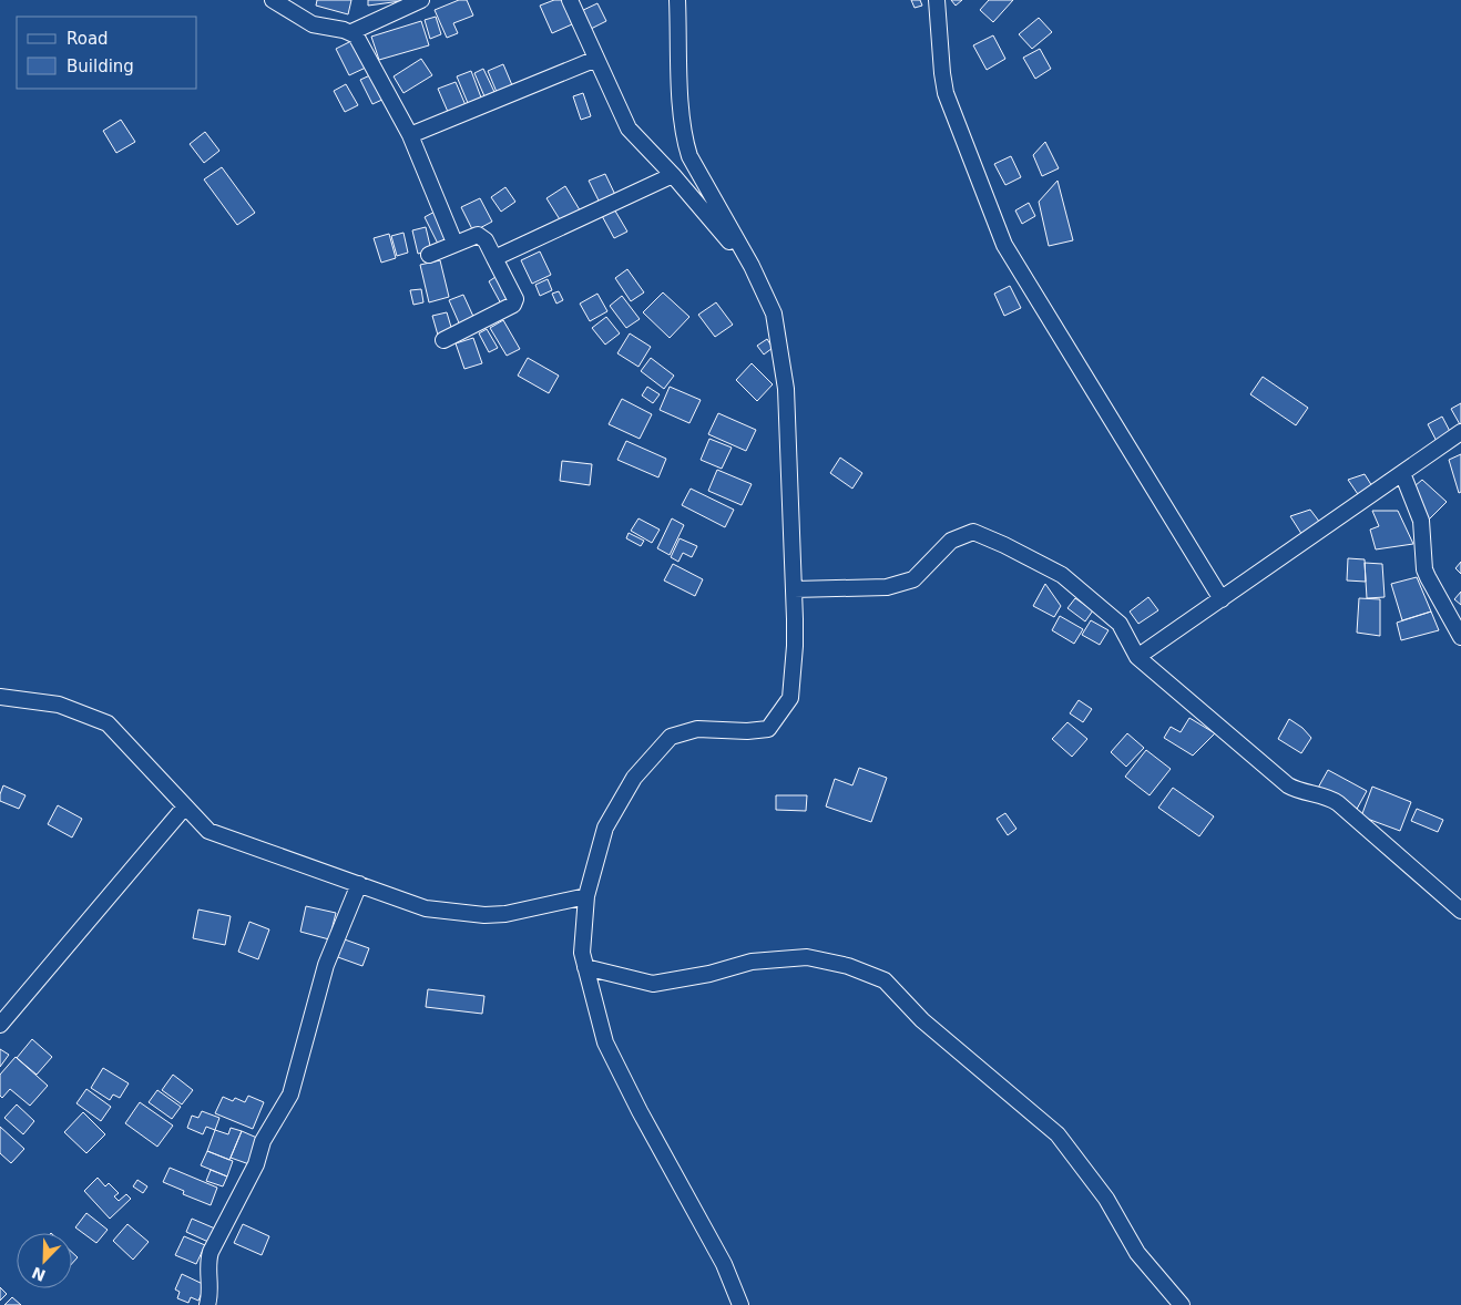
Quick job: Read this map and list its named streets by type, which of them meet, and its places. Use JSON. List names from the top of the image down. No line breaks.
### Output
{"legend":["Road","Building"],"north":"bottom left"}
